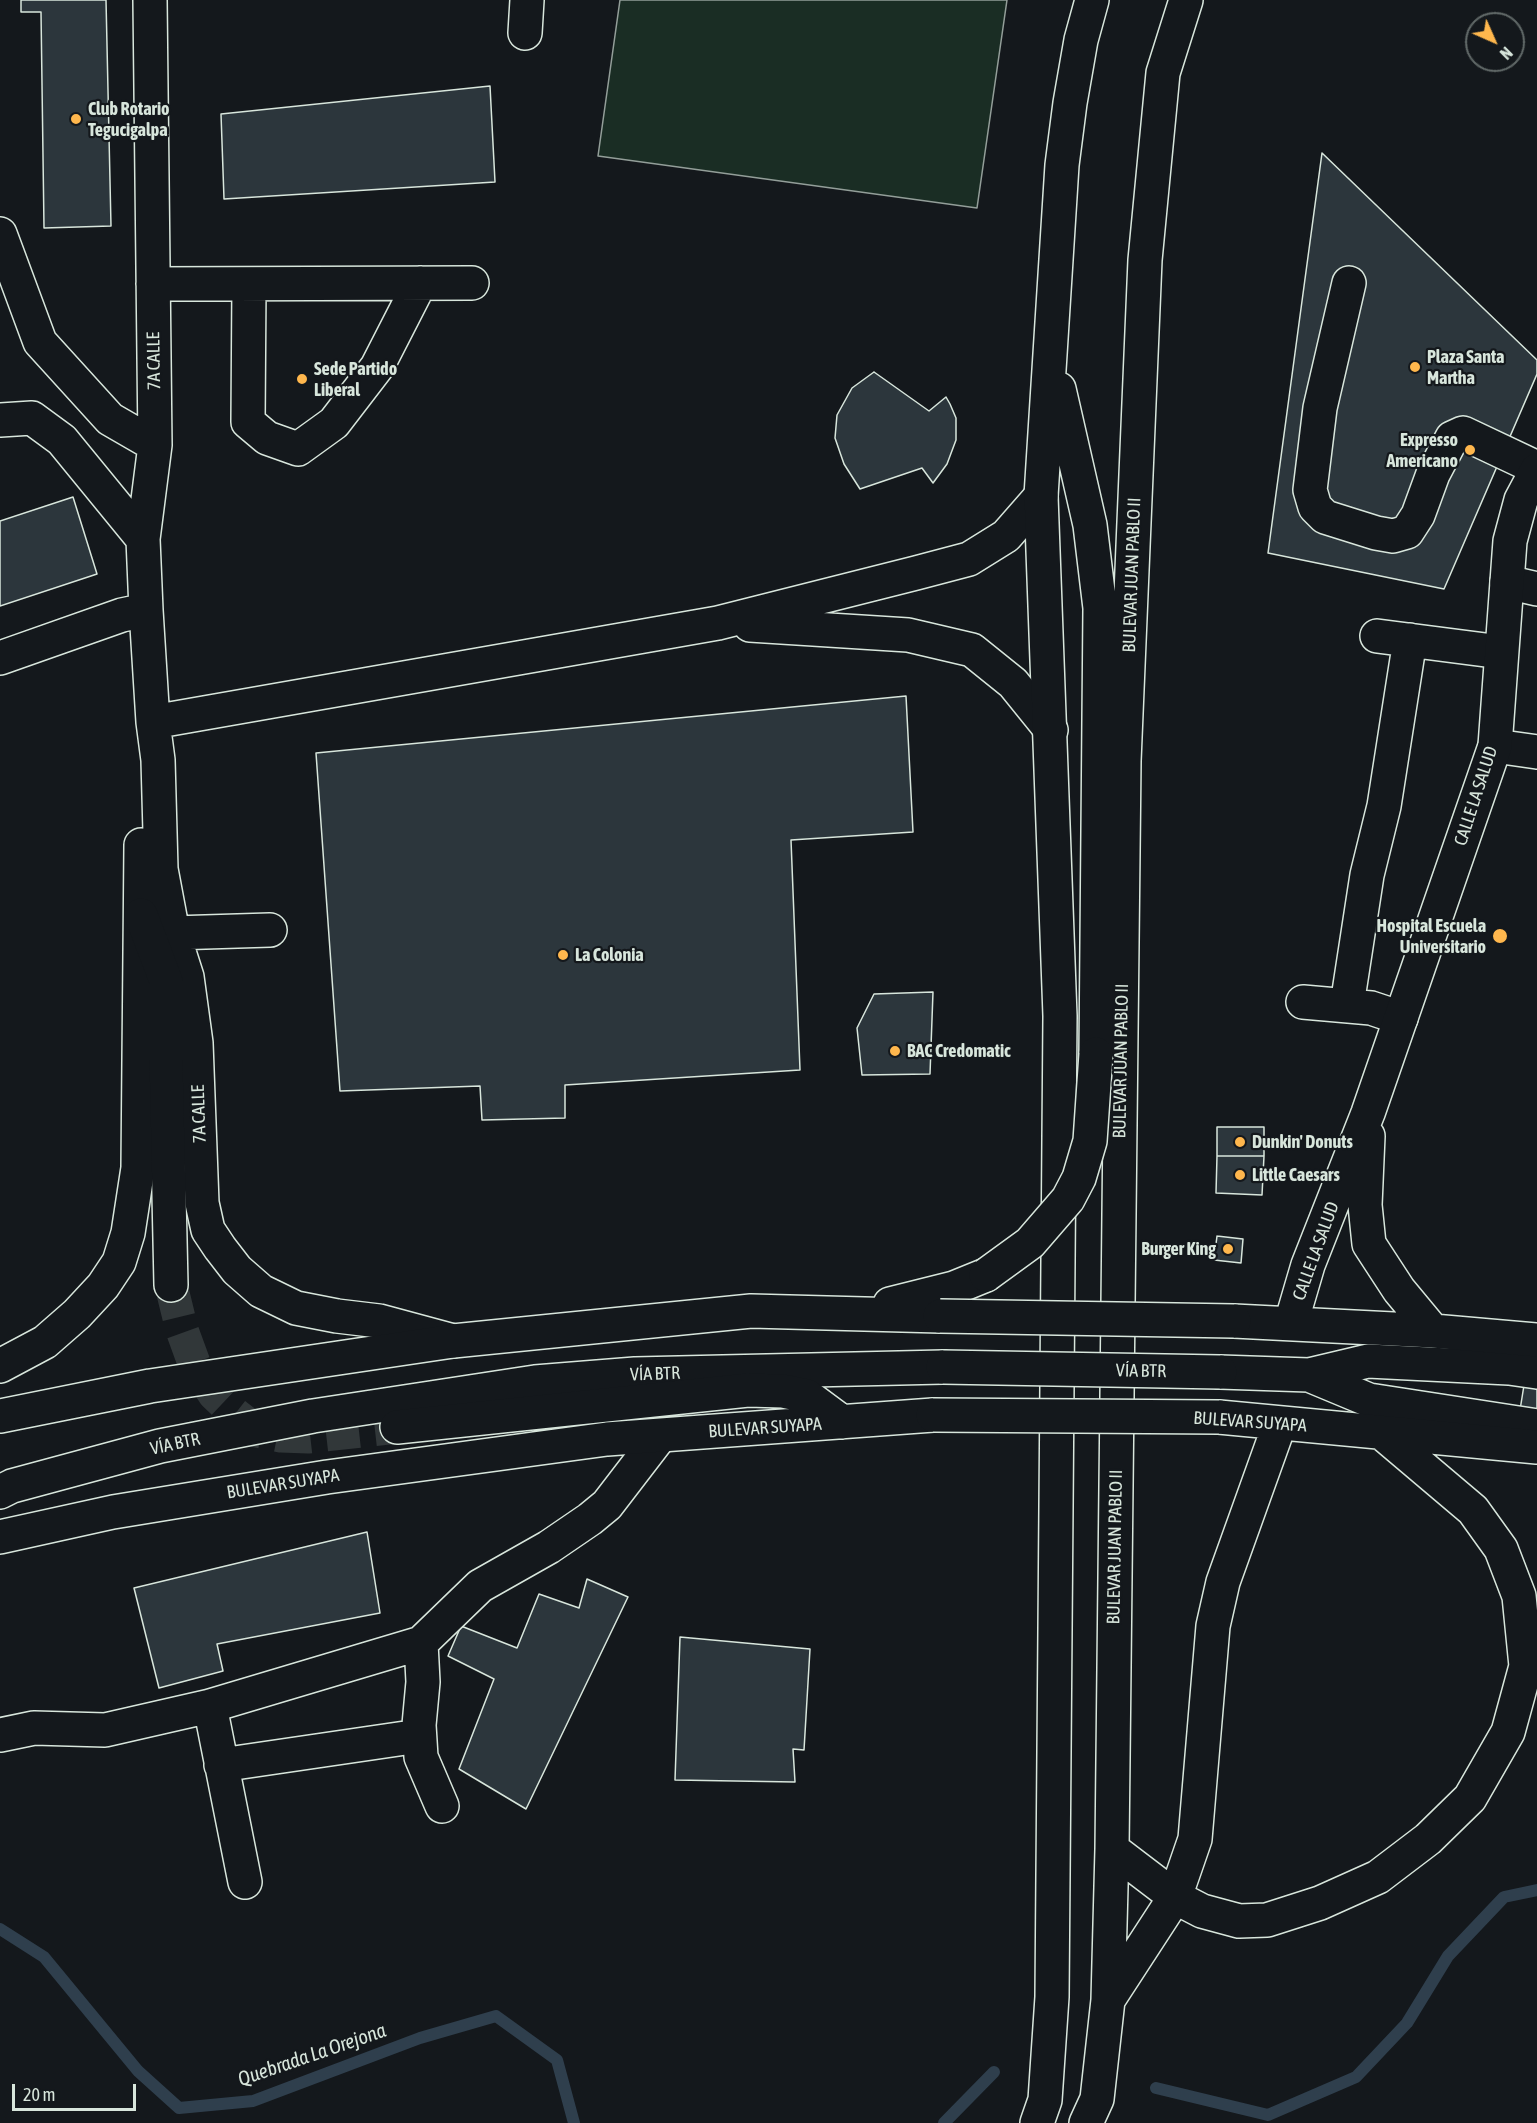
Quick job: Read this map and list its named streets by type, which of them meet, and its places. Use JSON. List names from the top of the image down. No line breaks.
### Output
{"streets":{"main road":["7A CALLE","BULEVAR JUAN PABLO II","CALLE LA SALUD","VÍA BTR","BULEVAR SUYAPA"]},"water":["Quebrada La Orejona"],"places":["Club Rotario Tegucigalpa","Plaza Santa Martha","Sede Partido Liberal","Expresso Americano","Hospital Escuela Universitario","La Colonia","BAC Credomatic","Dunkin' Donuts","Little Caesars","Burger King"],"scale_bar":"20 m","north":"bottom right"}
